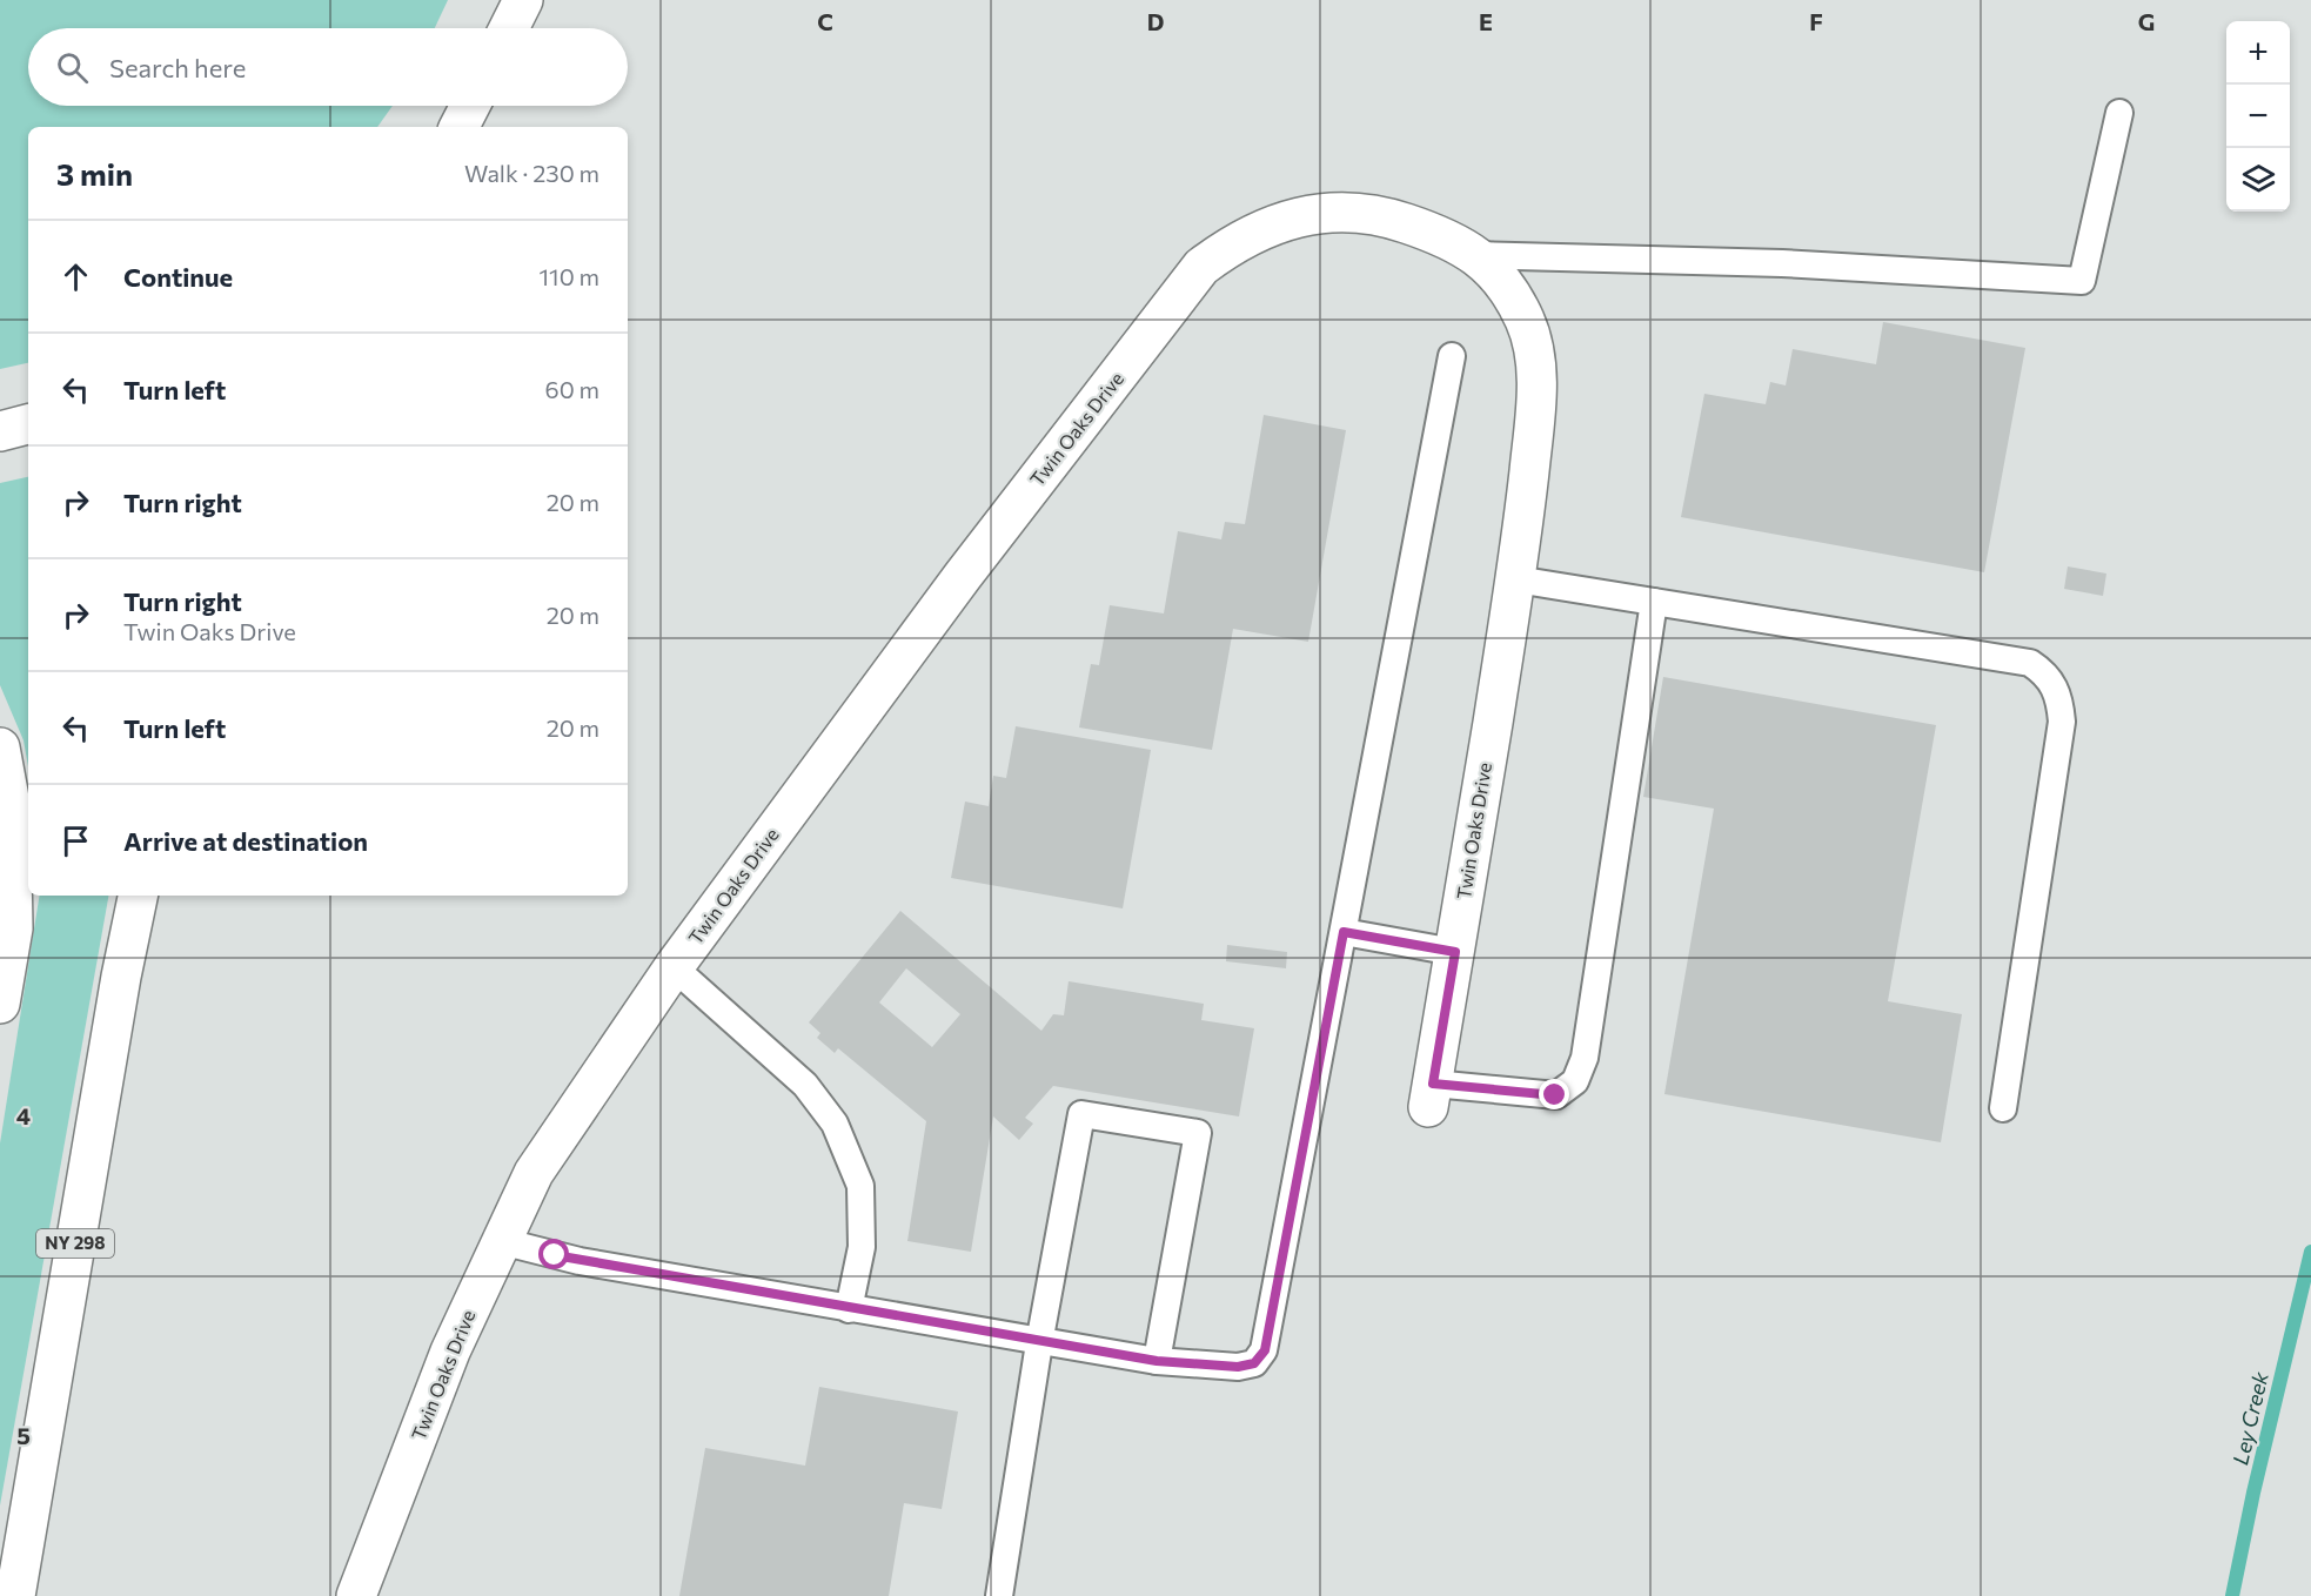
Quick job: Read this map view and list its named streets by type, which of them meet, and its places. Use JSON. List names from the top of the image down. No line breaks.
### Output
{"streets":{"street":["Twin Oaks Drive","NY 298"]},"water":["Ley Creek"],"page":{"map_buttons":["+","−"],"search":"Search here","heading":["3 min","Walk · 230 m"],"list":[["Continue","110 m"],["Turn left","60 m"],["Turn right","20 m"],["Turn right","Twin Oaks Drive","20 m"],["Turn left","20 m"],"Arrive at destination"]},"grid":{"columns":["C","D","E","F","G"],"rows":["4","5"]}}
